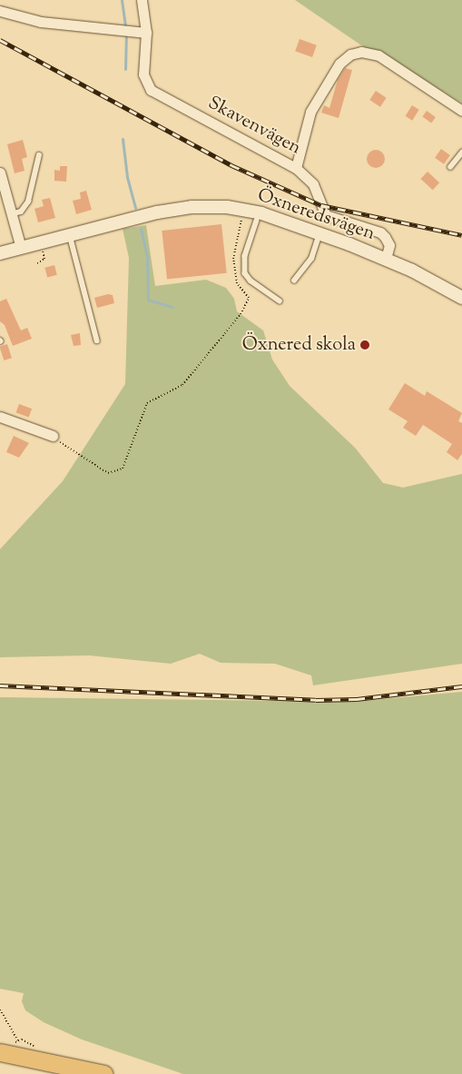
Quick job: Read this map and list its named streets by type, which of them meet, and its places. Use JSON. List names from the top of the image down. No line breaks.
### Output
{"streets":{"street":["Skavenvägen","Öxneredsvägen"]},"crossings":[["Skavenvägen","Öxneredsvägen"]],"places":["Öxnered skola"]}
